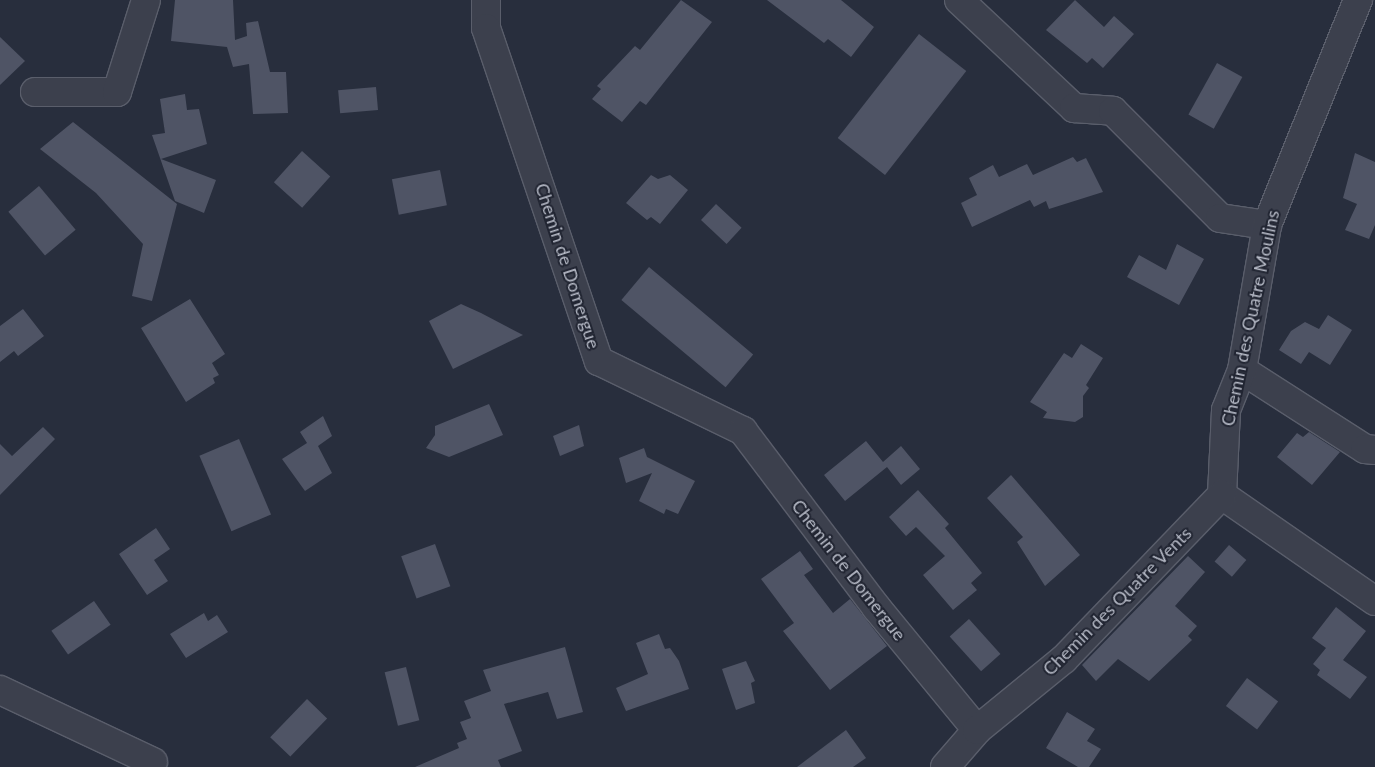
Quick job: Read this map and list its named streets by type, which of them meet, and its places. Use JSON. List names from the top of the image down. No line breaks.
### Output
{"streets":{"street":["Chemin de Domergue","Chemin des Quatre Moulins","Chemin des Quatre Vents"]},"crossings":[["Chemin de Domergue","Chemin des Quatre Vents"],["Chemin des Quatre Moulins","Chemin des Quatre Vents"]]}
